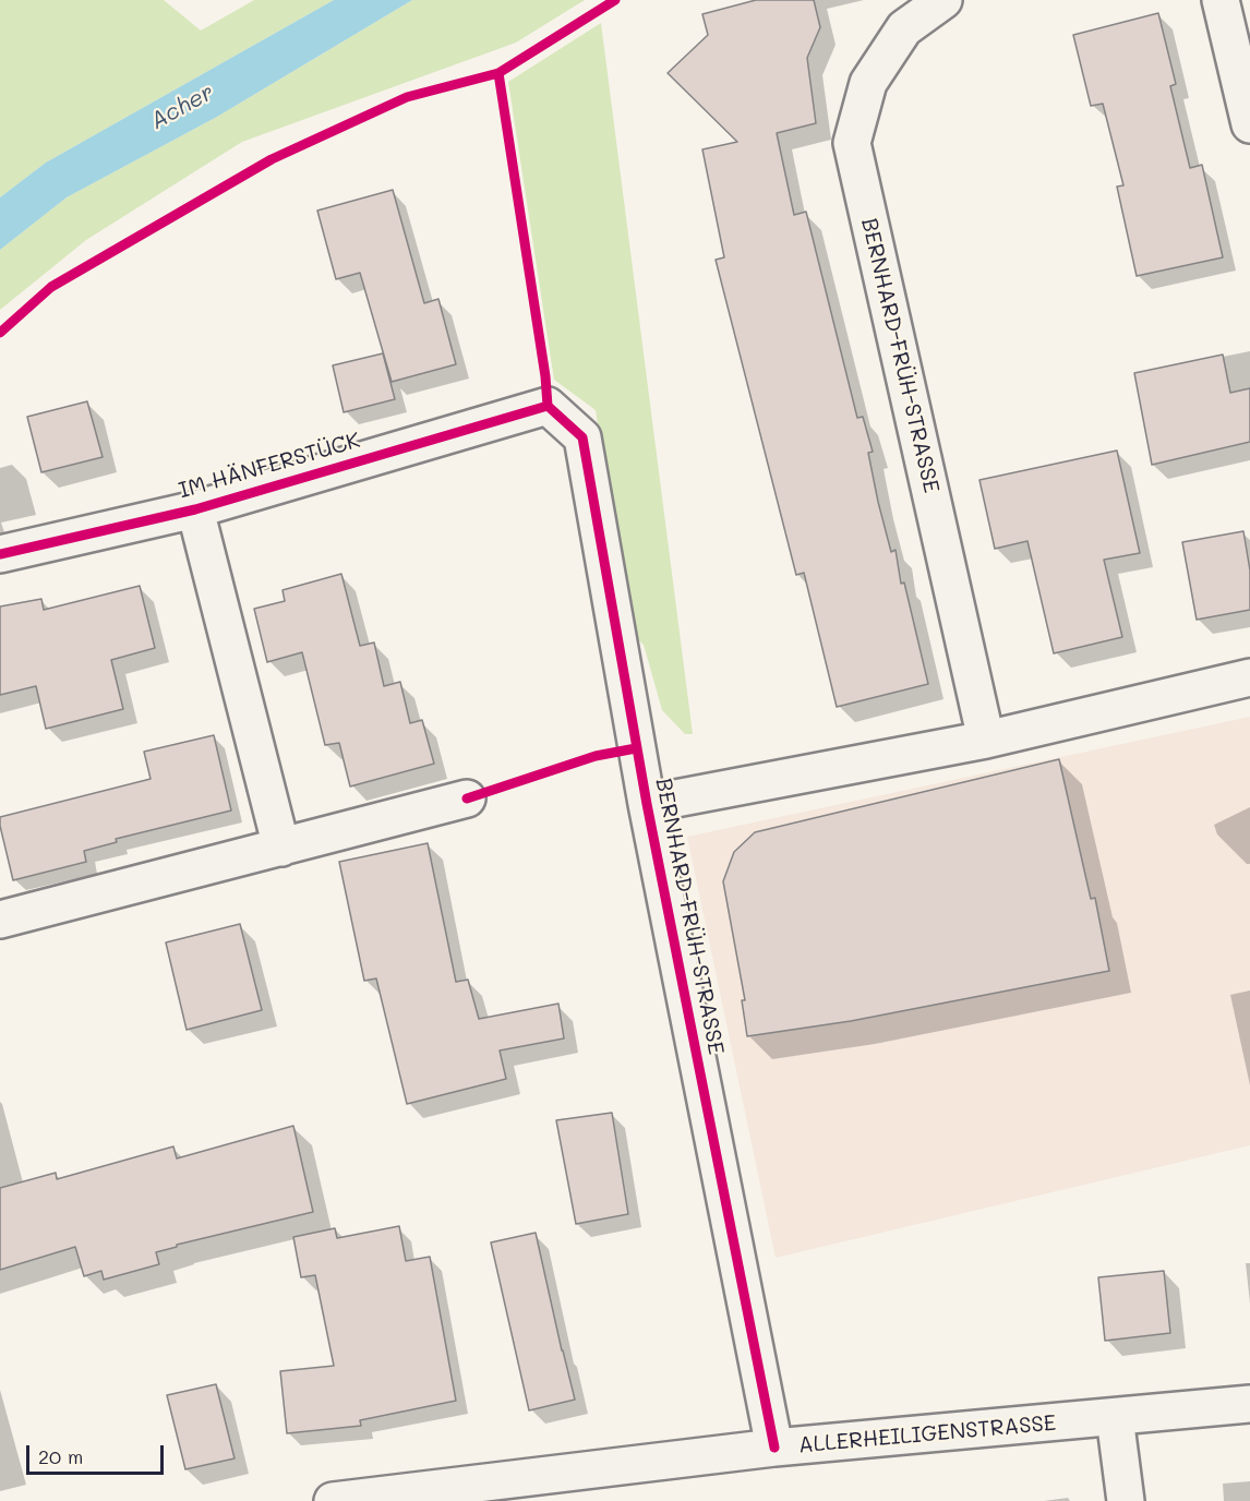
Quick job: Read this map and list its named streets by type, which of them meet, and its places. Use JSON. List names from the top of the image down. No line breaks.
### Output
{"streets":{"street":["BERNHARD-FRÜH-STRASSE","IM HÄNFERSTÜCK","ALLERHEILIGENSTRASSE"]},"crossings":[["BERNHARD-FRÜH-STRASSE","IM HÄNFERSTÜCK"],["BERNHARD-FRÜH-STRASSE","ALLERHEILIGENSTRASSE"]],"water":["Acher"],"scale_bar":"20 m"}
